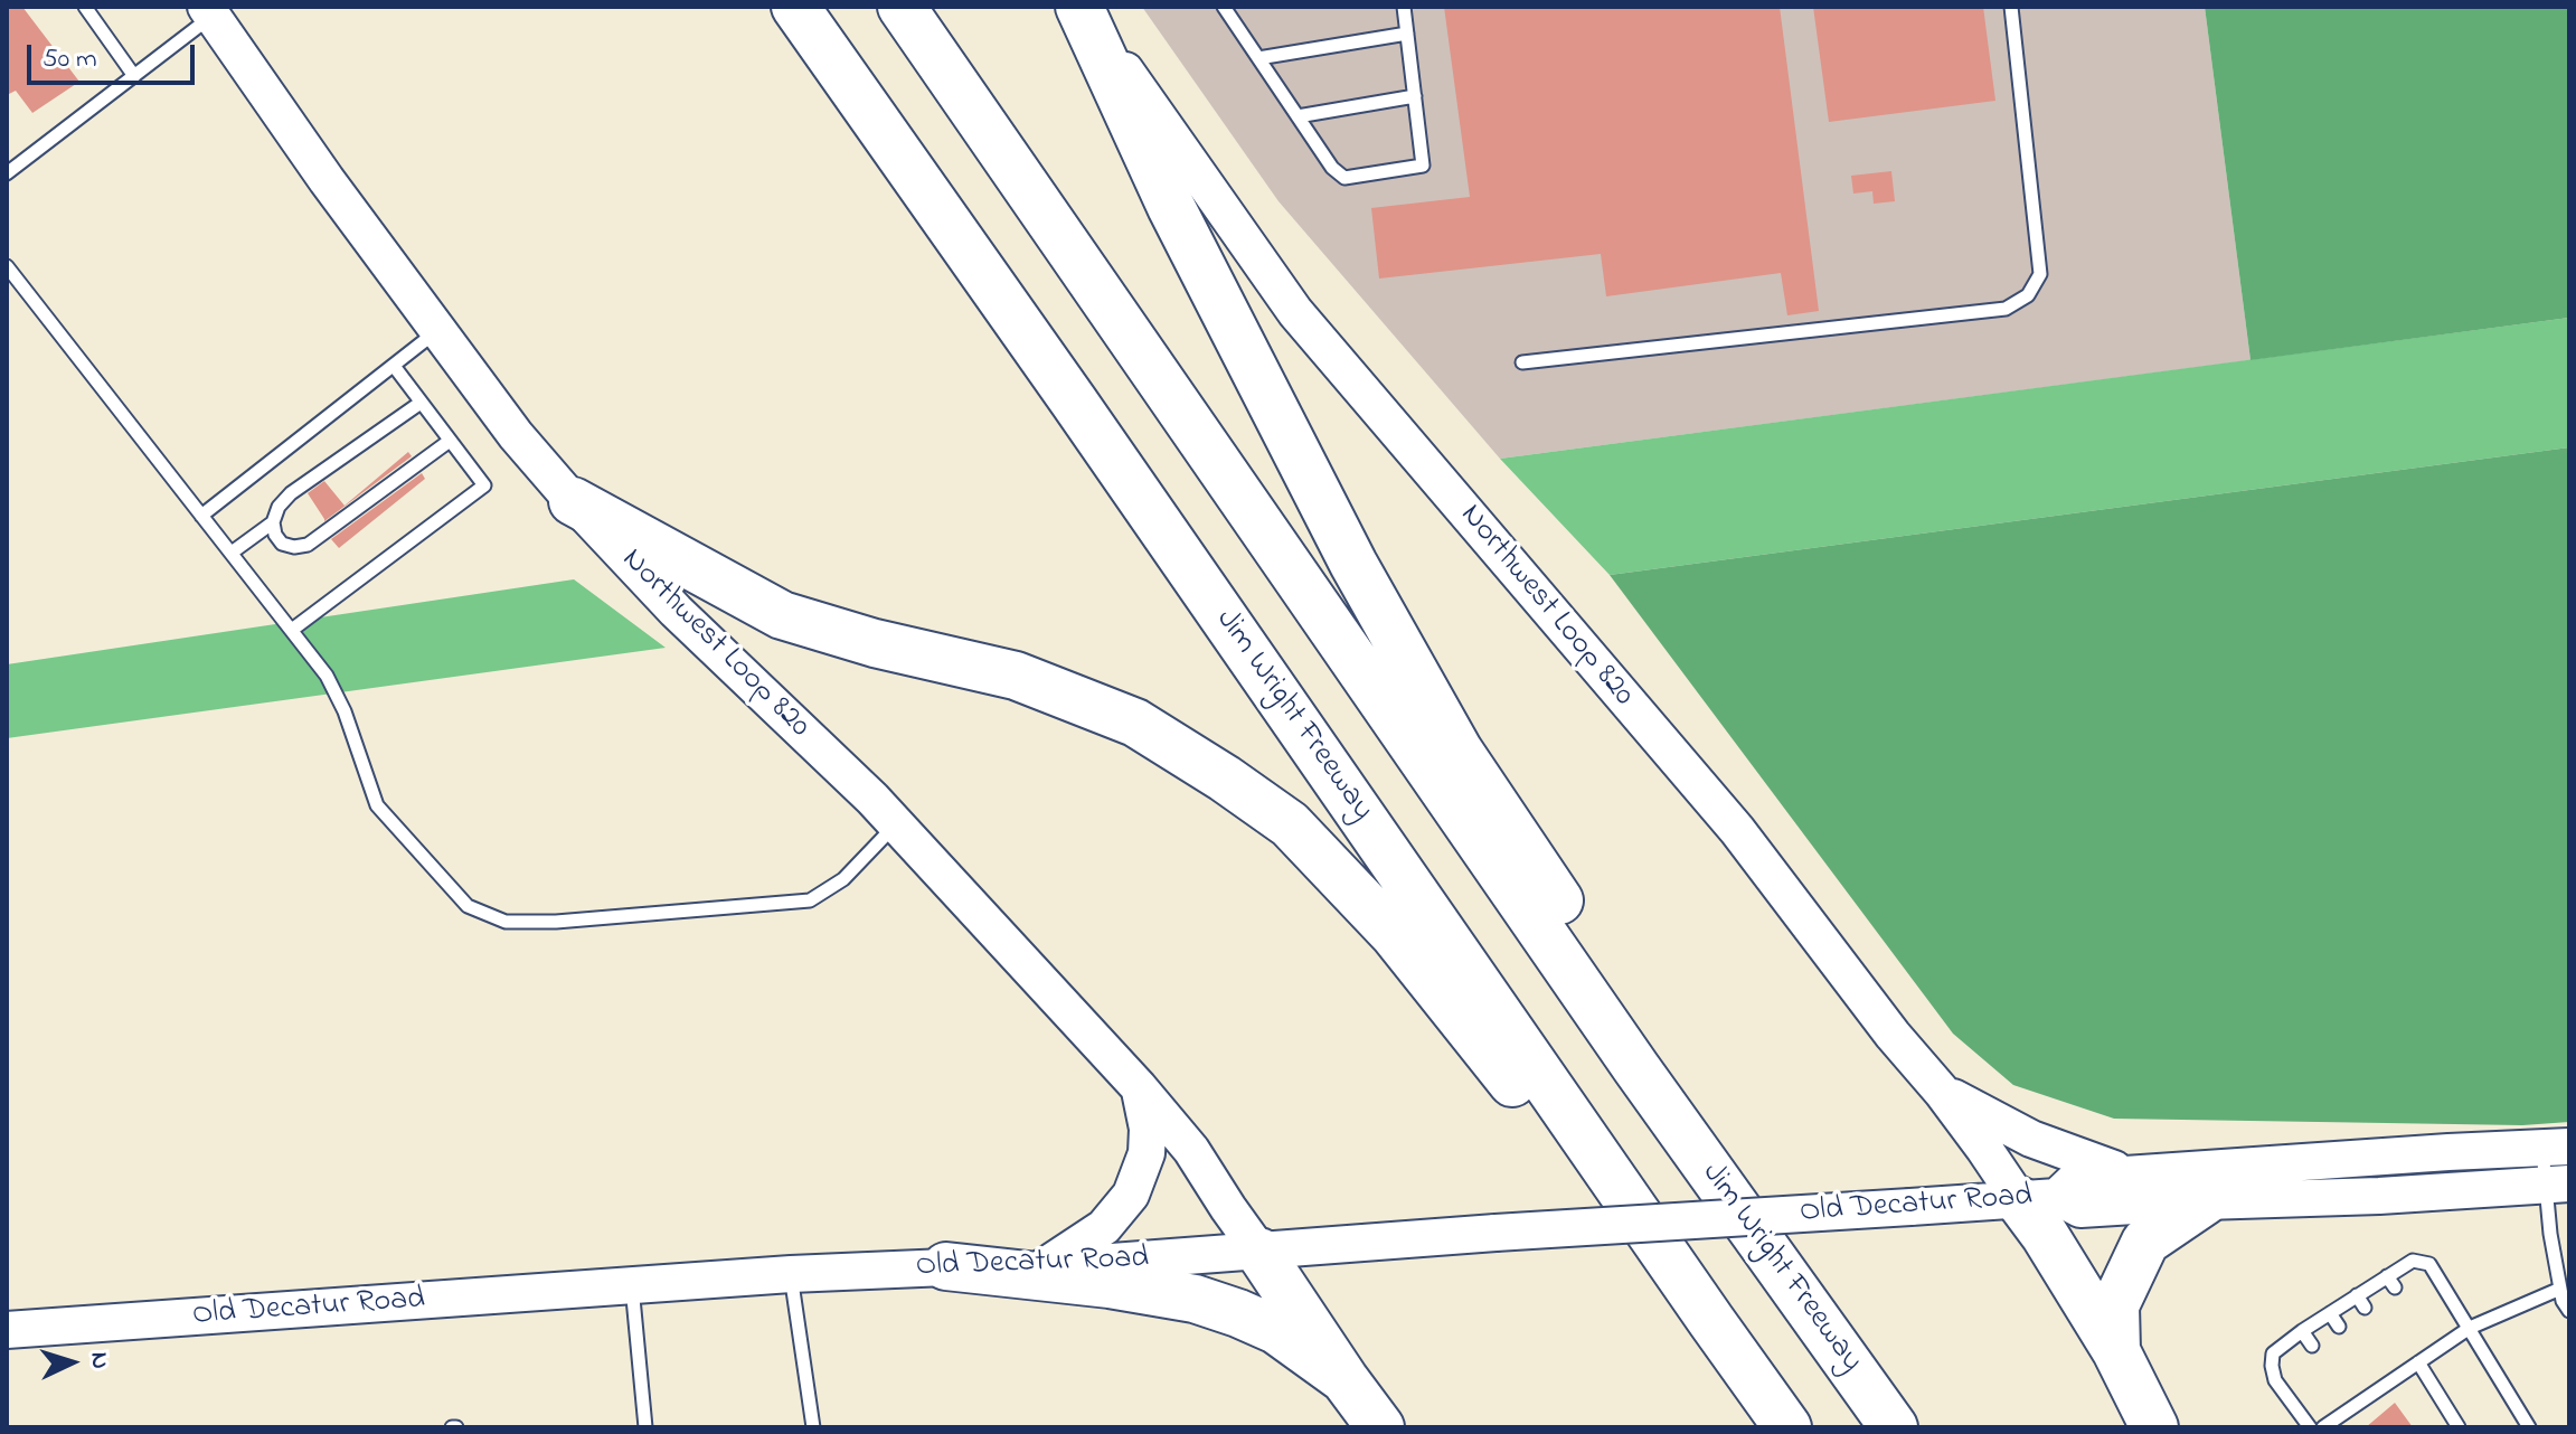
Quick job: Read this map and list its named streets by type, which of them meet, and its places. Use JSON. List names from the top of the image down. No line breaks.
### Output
{"streets":{"highway":["Jim Wright Freeway"],"main road":["Northwest Loop 820","Old Decatur Road"]},"crossings":[["Northwest Loop 820","Old Decatur Road"]],"scale_bar":"50 m","north":"right"}
